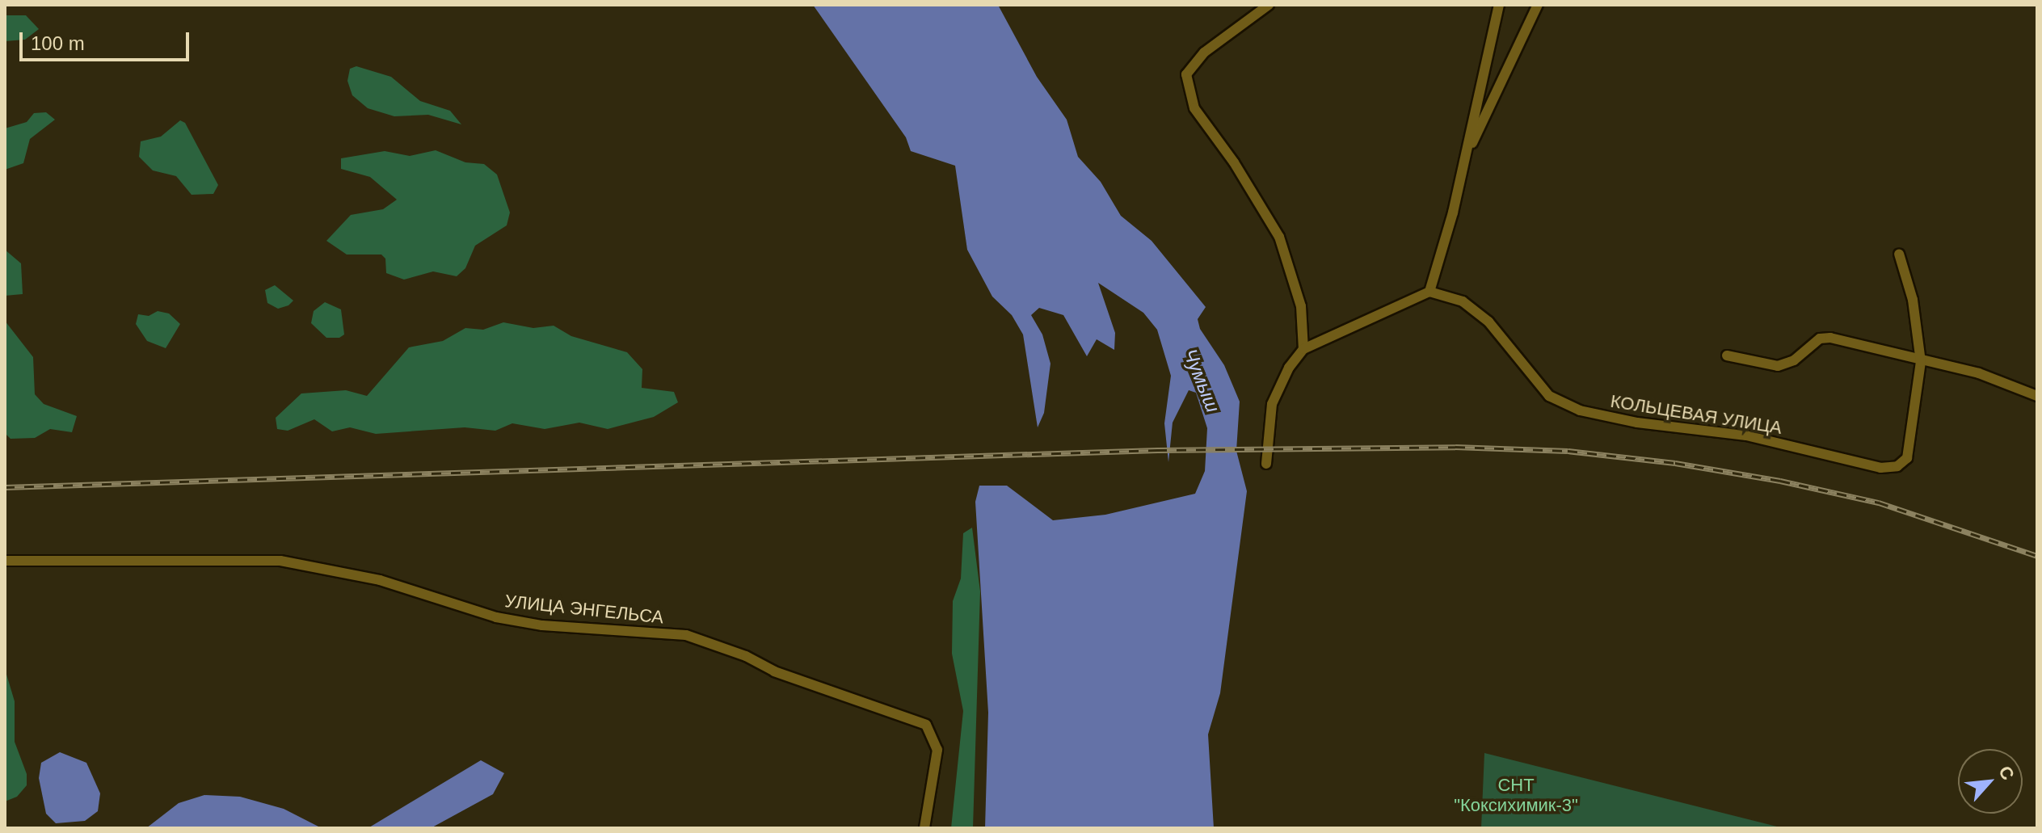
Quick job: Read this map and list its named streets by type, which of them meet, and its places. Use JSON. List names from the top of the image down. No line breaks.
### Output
{"streets":{"street":["КОЛЬЦЕВАЯ УЛИЦА","УЛИЦА ЭНГЕЛЬСА"]},"water":["Чумыш"],"parks":["СНТ \"Коксихимик-3\""],"scale_bar":"100 m","north":"top right"}
